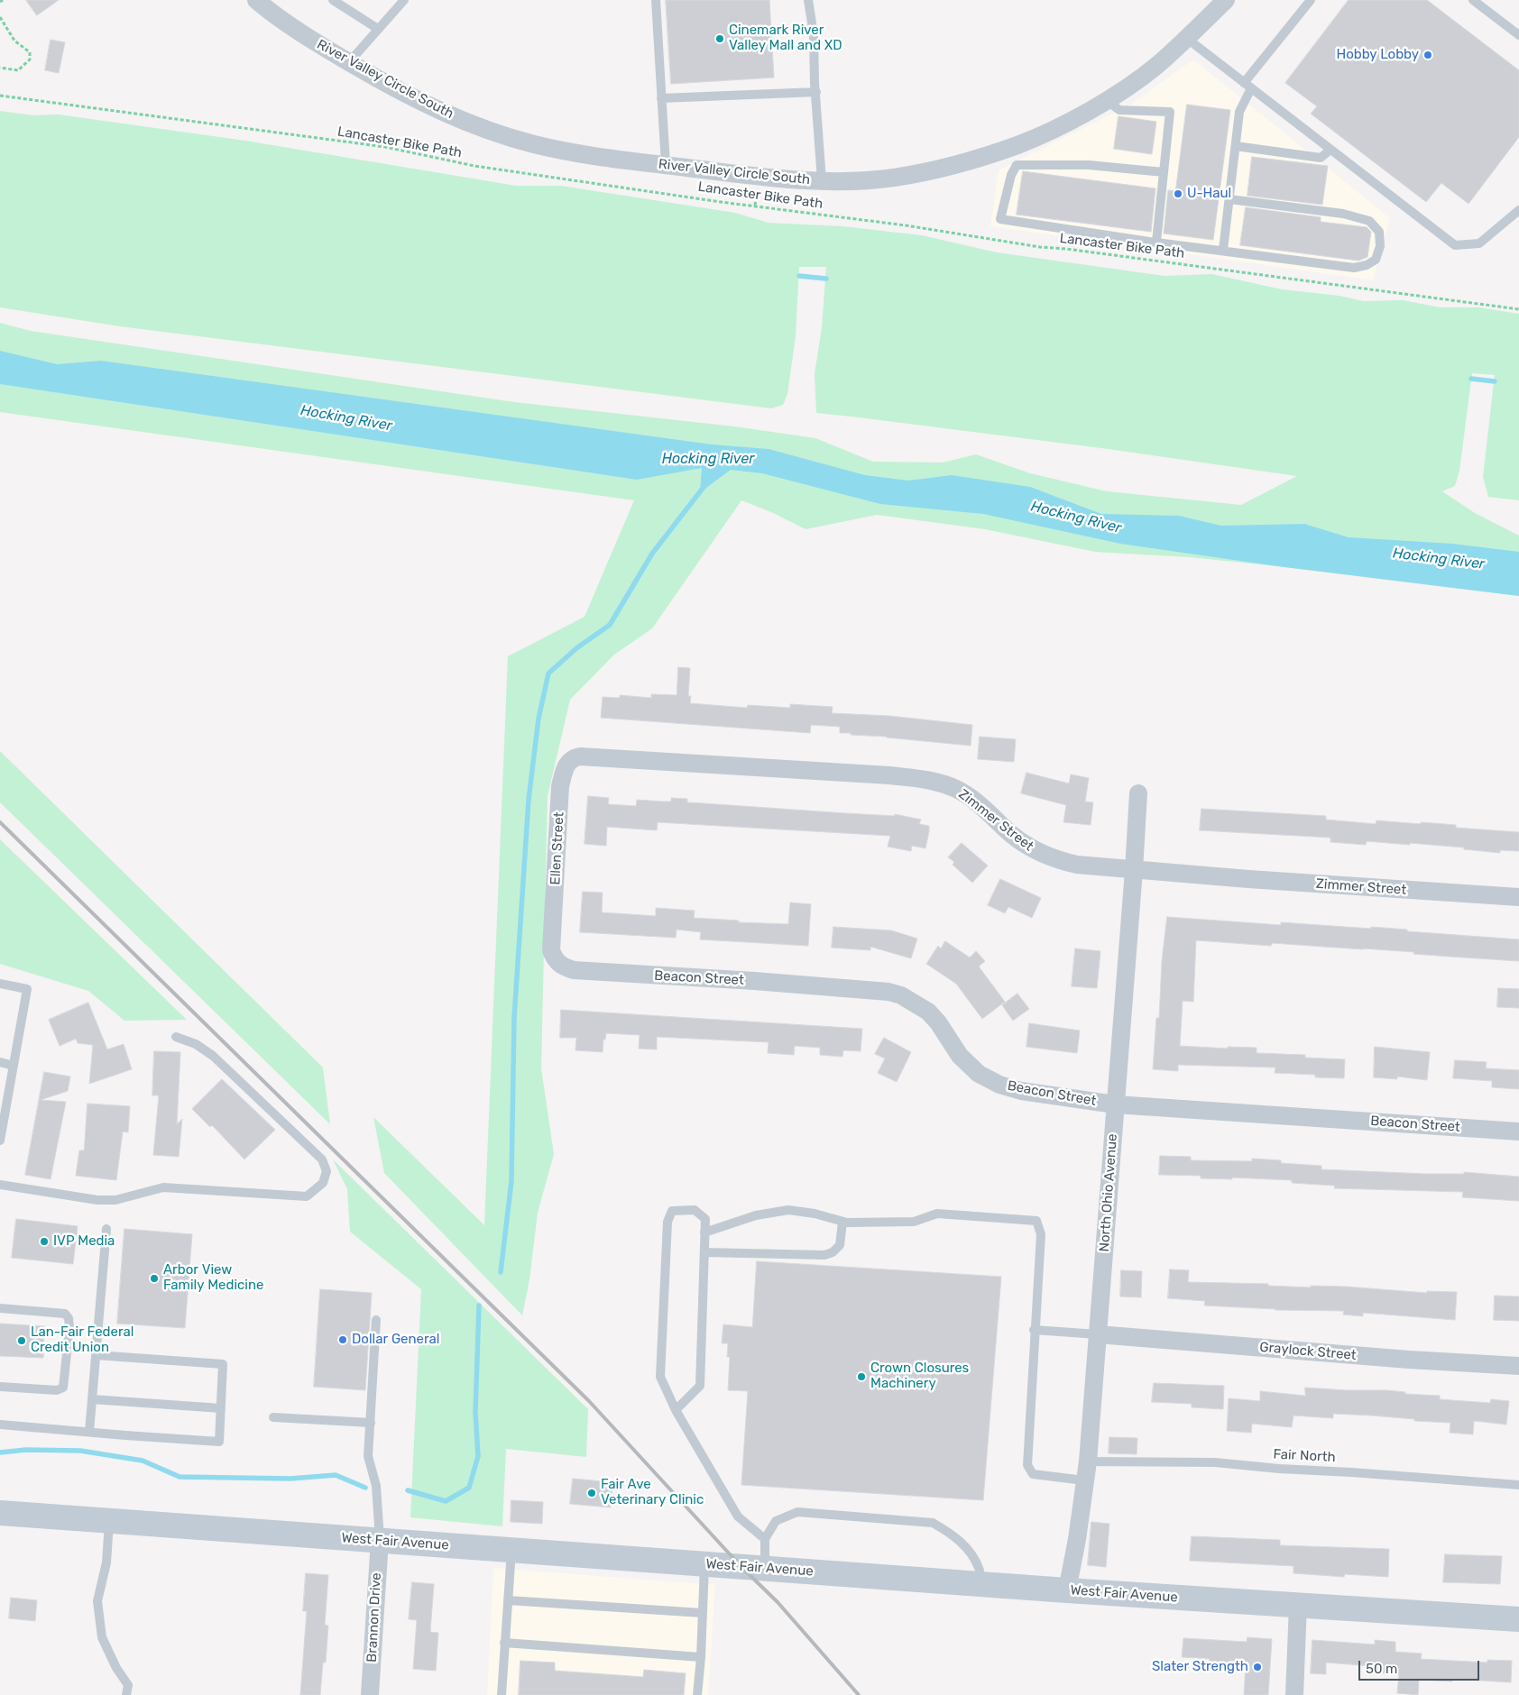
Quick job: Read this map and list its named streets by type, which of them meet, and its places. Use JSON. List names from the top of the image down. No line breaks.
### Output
{"streets":{"street":["River Valley Circle South","Zimmer Street","Ellen Street","Beacon Street","North Ohio Avenue","Graylock Street","West Fair Avenue","Brannon Drive"],"lane":["Fair North"],"path":["Lancaster Bike Path"]},"crossings":[["Zimmer Street","Ellen Street"],["Zimmer Street","North Ohio Avenue"],["Ellen Street","Beacon Street"],["Beacon Street","North Ohio Avenue"],["North Ohio Avenue","Graylock Street"],["North Ohio Avenue","Fair North"],["North Ohio Avenue","West Fair Avenue"],["West Fair Avenue","Brannon Drive"]],"water":["Hocking River"],"places":["Cinemark River Valley Mall and XD","Hobby Lobby","U-Haul","IVP Media","Arbor View Family Medicine","Dollar General","Lan-Fair Federal Credit Union","Crown Closures Machinery","Fair Ave Veterinary Clinic","Slater Strength"],"scale_bar":"50 m"}
